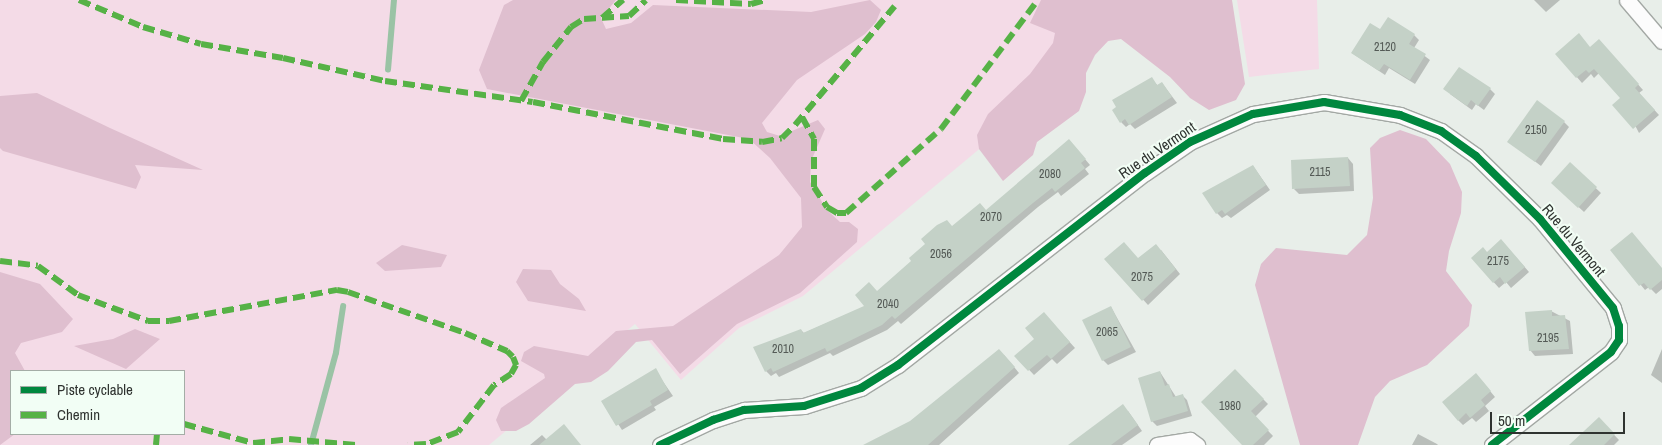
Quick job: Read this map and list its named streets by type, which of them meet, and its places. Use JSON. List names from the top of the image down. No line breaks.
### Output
{"streets":{"street":["Rue du Vermont"]},"house_numbers":["2120","2150","2115","2080","2070","2056","2175","2075","2040","2065","2195","2010","1980"],"legend":["Piste cyclable","Chemin"],"scale_bar":"50 m"}
